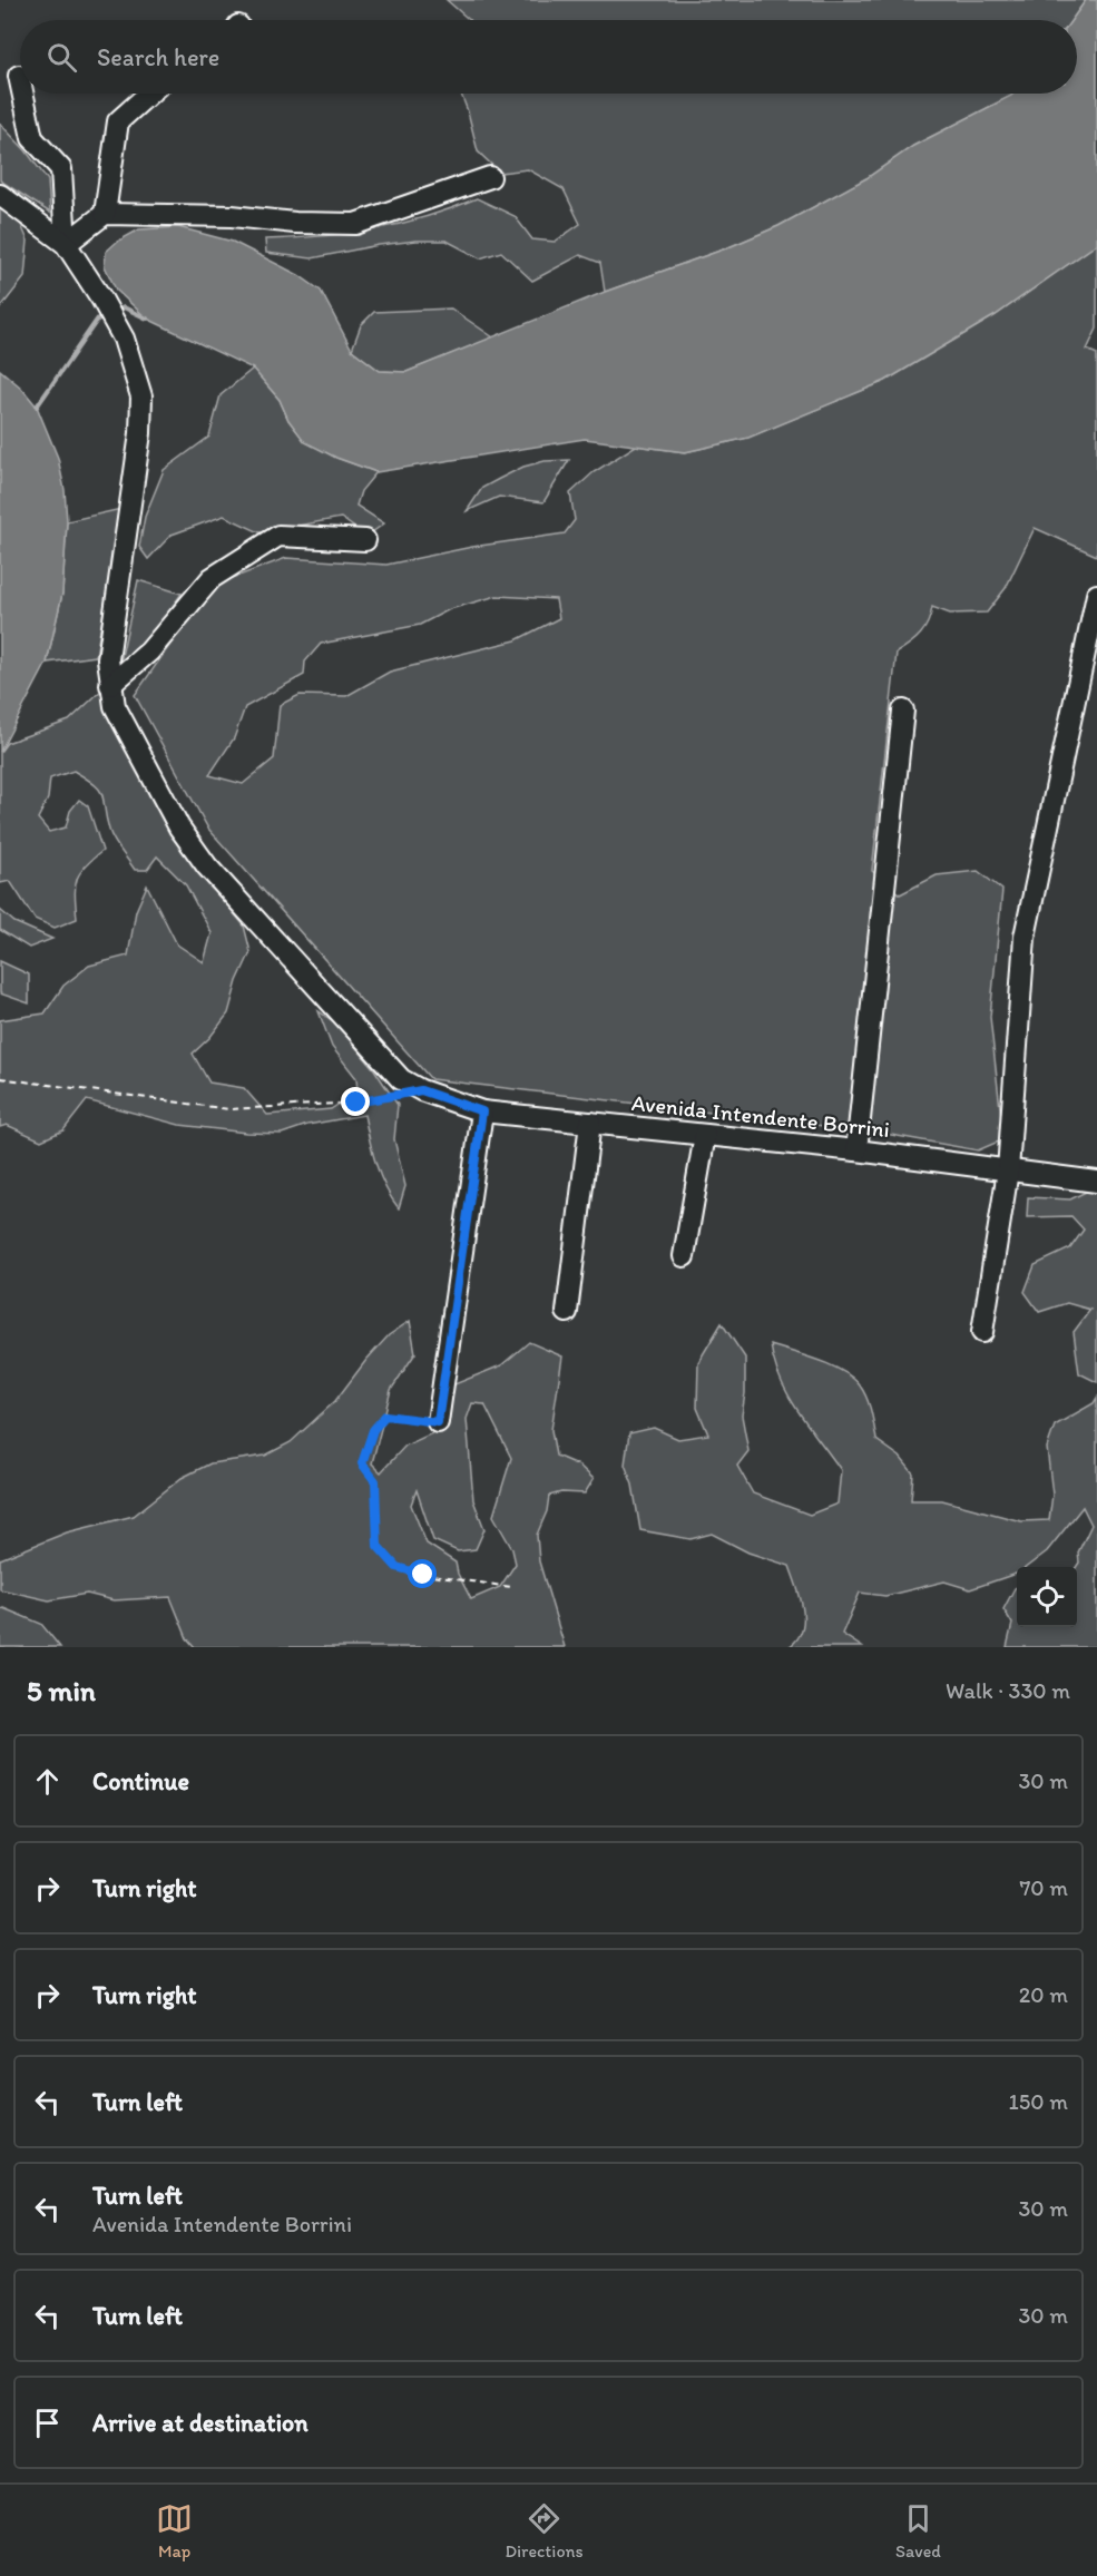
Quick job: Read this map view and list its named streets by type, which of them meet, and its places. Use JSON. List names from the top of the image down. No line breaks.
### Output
{"streets":{"street":["Avenida Intendente Borrini"]},"page":{"search":"Search here","heading":["5 min","Walk · 330 m"],"list":[["Continue","30 m"],["Turn right","70 m"],["Turn right","20 m"],["Turn left","150 m"],["Turn left","Avenida Intendente Borrini","30 m"],["Turn left","30 m"],"Arrive at destination"],"nav":["Map","Directions","Saved"]}}
